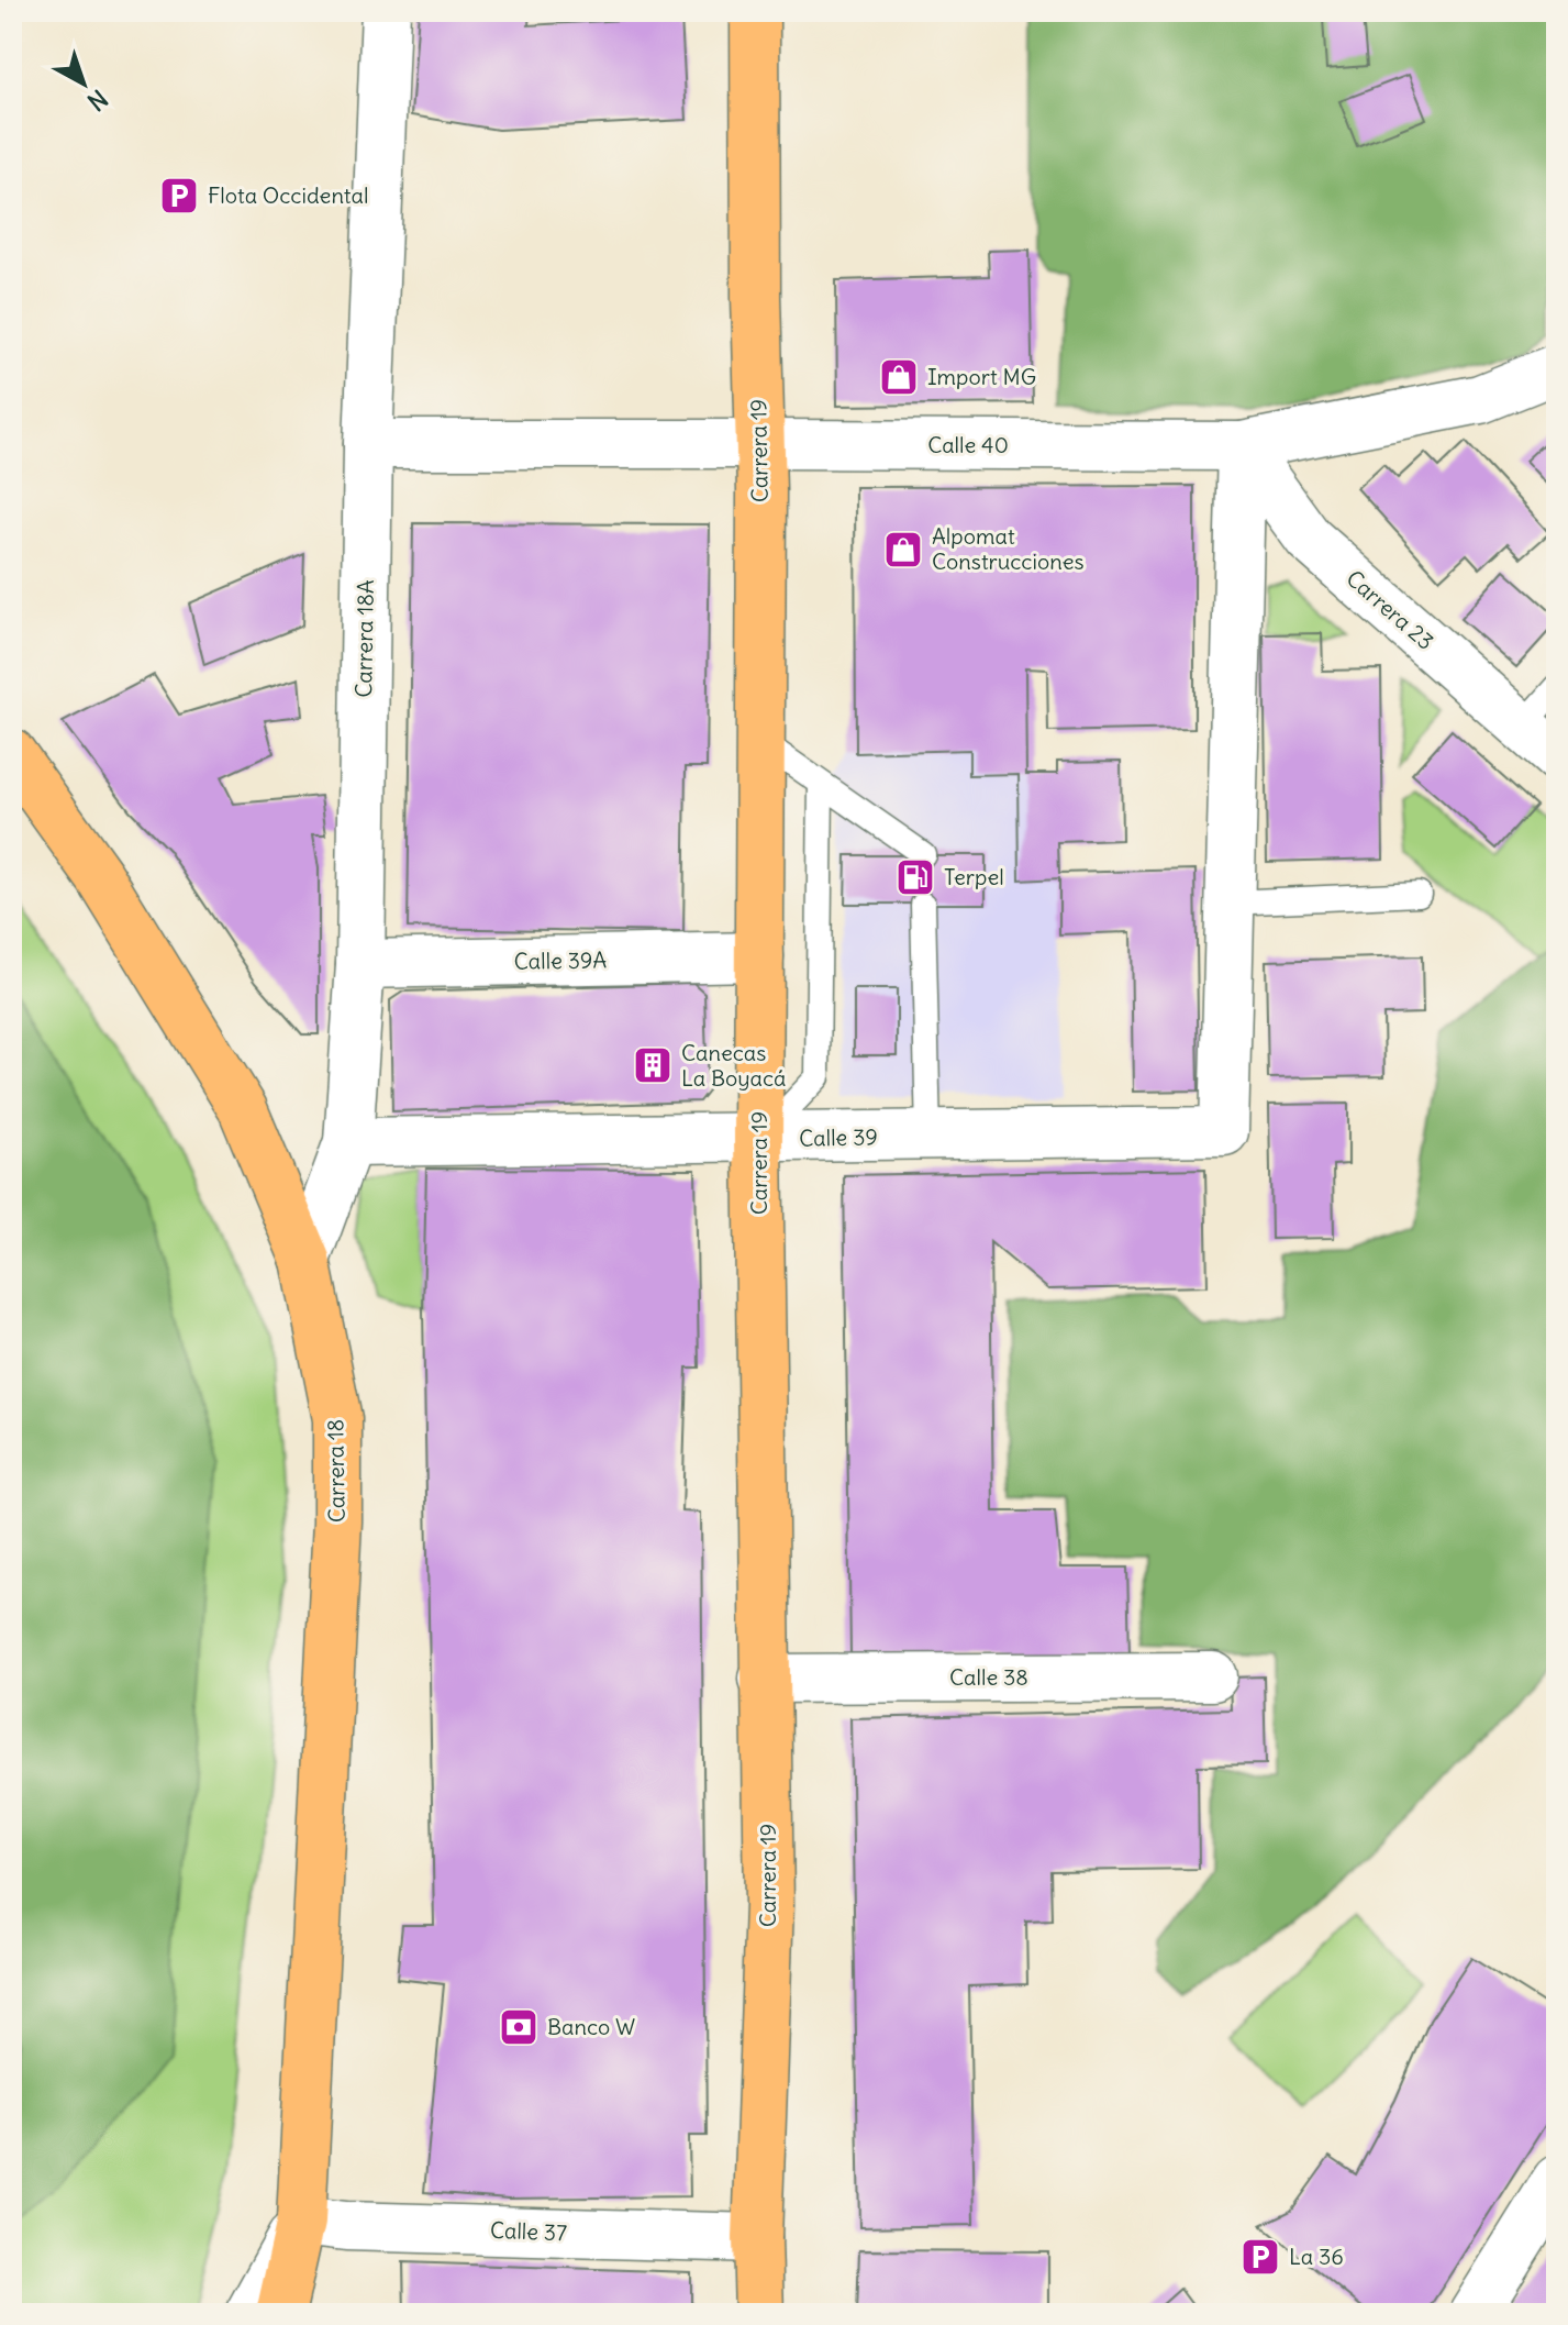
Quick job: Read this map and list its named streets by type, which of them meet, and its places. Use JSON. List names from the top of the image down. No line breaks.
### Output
{"streets":{"main road":["Carrera 19","Carrera 18"],"street":["Calle 40","Carrera 23","Carrera 18A","Calle 39A","Calle 39","Calle 38","Calle 37"]},"crossings":[["Calle 40","Carrera 19"],["Calle 40","Carrera 23"],["Calle 40","Carrera 18A"],["Carrera 19","Calle 39A"],["Carrera 19","Calle 39"],["Carrera 19","Calle 38"],["Carrera 19","Calle 37"],["Carrera 18A","Calle 39A"],["Carrera 18A","Calle 39"],["Carrera 18A","Carrera 18"],["Carrera 18","Calle 37"]],"places":{"parking":["Flota Occidental","La 36"],"shop":["Import MG","Alpomat Construcciones"],"fuel station":["Terpel"],"building":["Canecas La Boyacá"],"bank":["Banco W"]},"north":"bottom right"}
